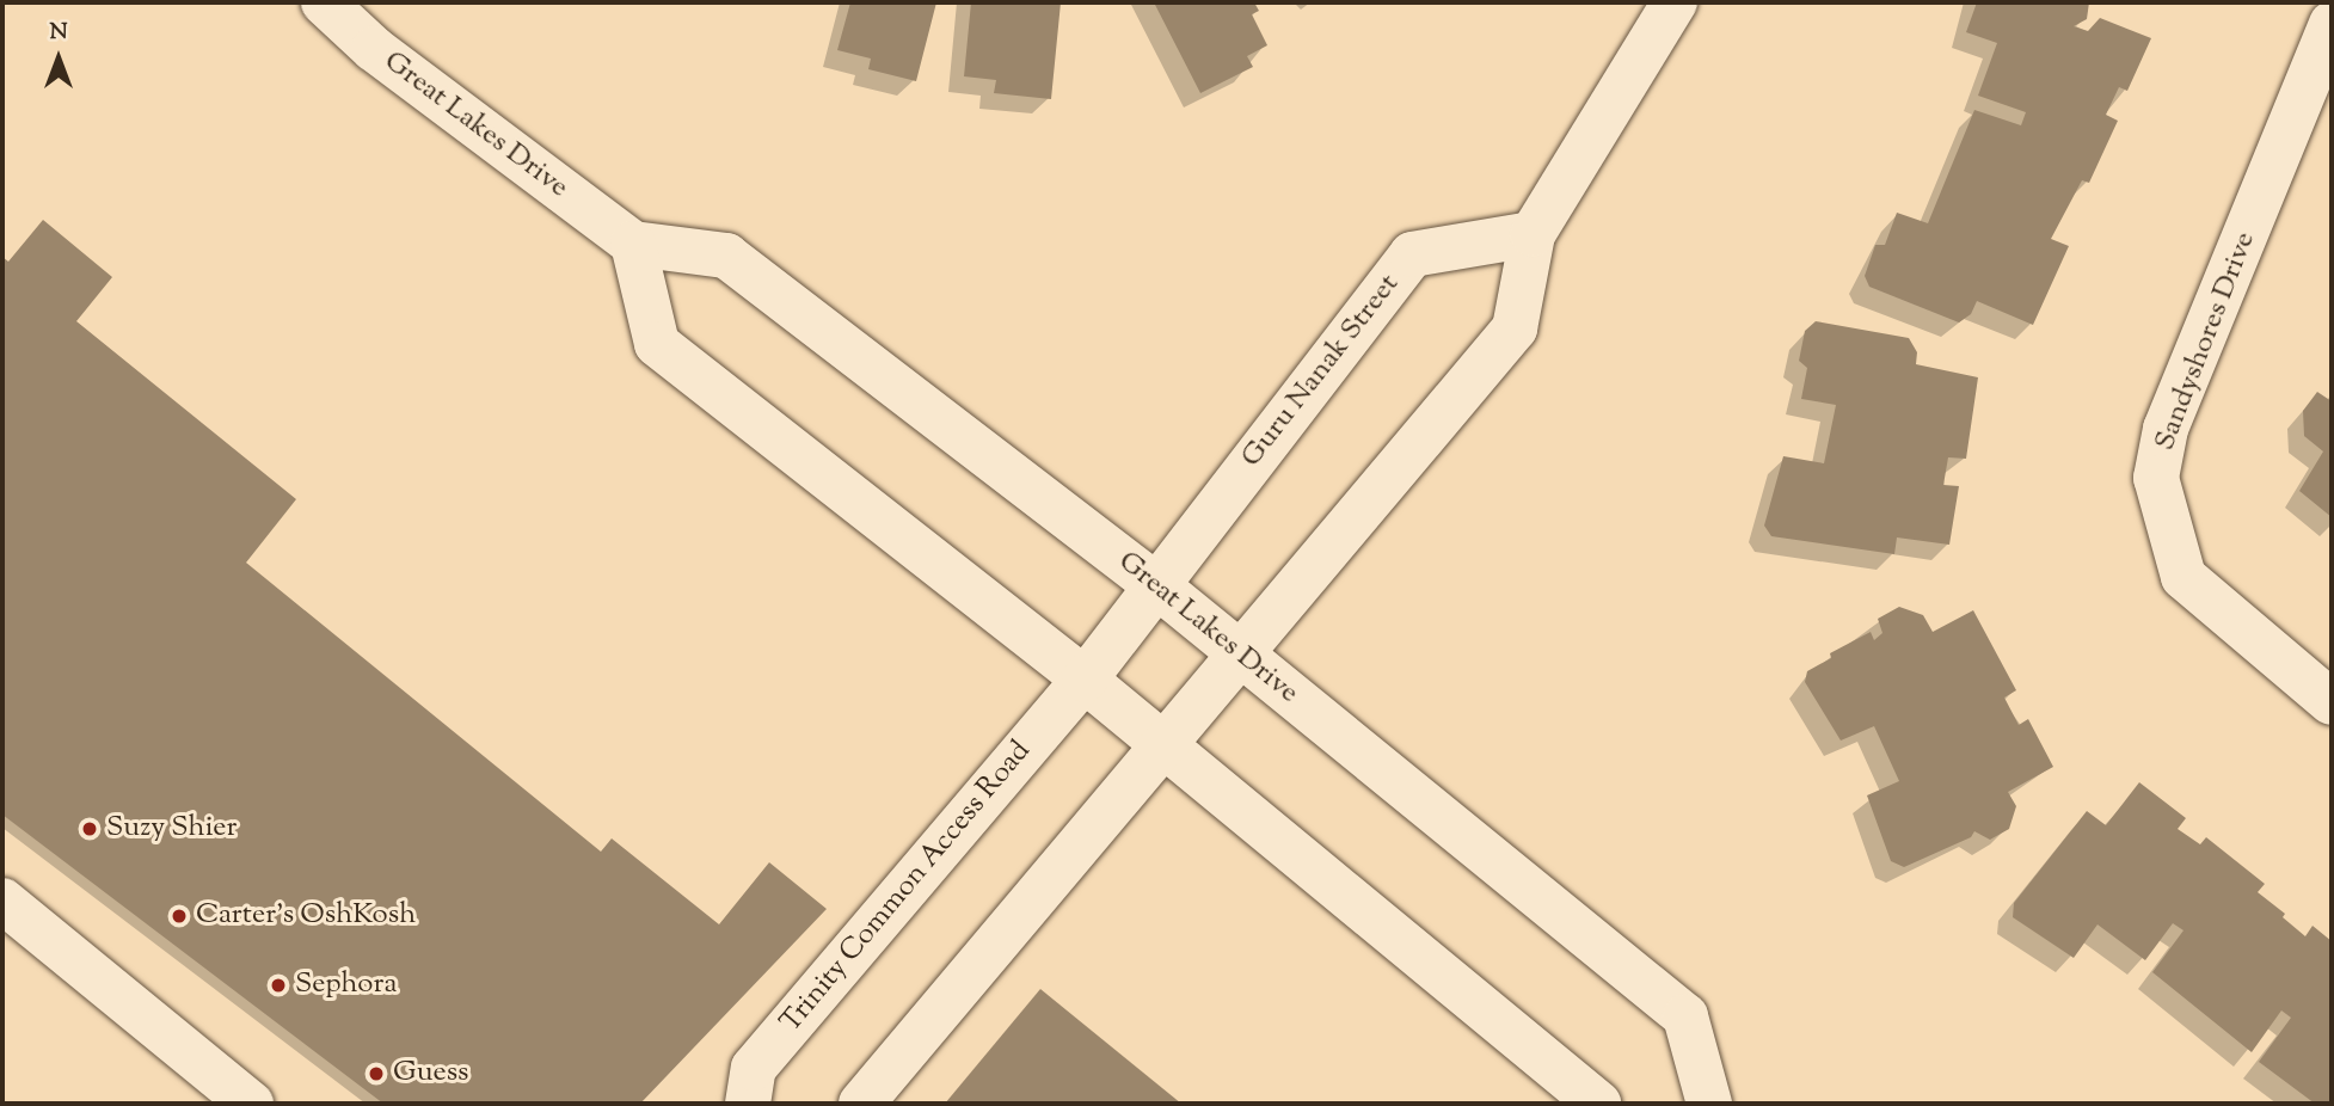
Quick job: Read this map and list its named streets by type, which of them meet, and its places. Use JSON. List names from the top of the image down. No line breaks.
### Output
{"streets":{"street":["Great Lakes Drive","Sandyshores Drive","Guru Nanak Street","Trinity Common Access Road"]},"crossings":[["Great Lakes Drive","Guru Nanak Street"],["Guru Nanak Street","Trinity Common Access Road"]],"places":["Suzy Shier","Carter's OshKosh","Sephora","Guess"],"north":"top"}
